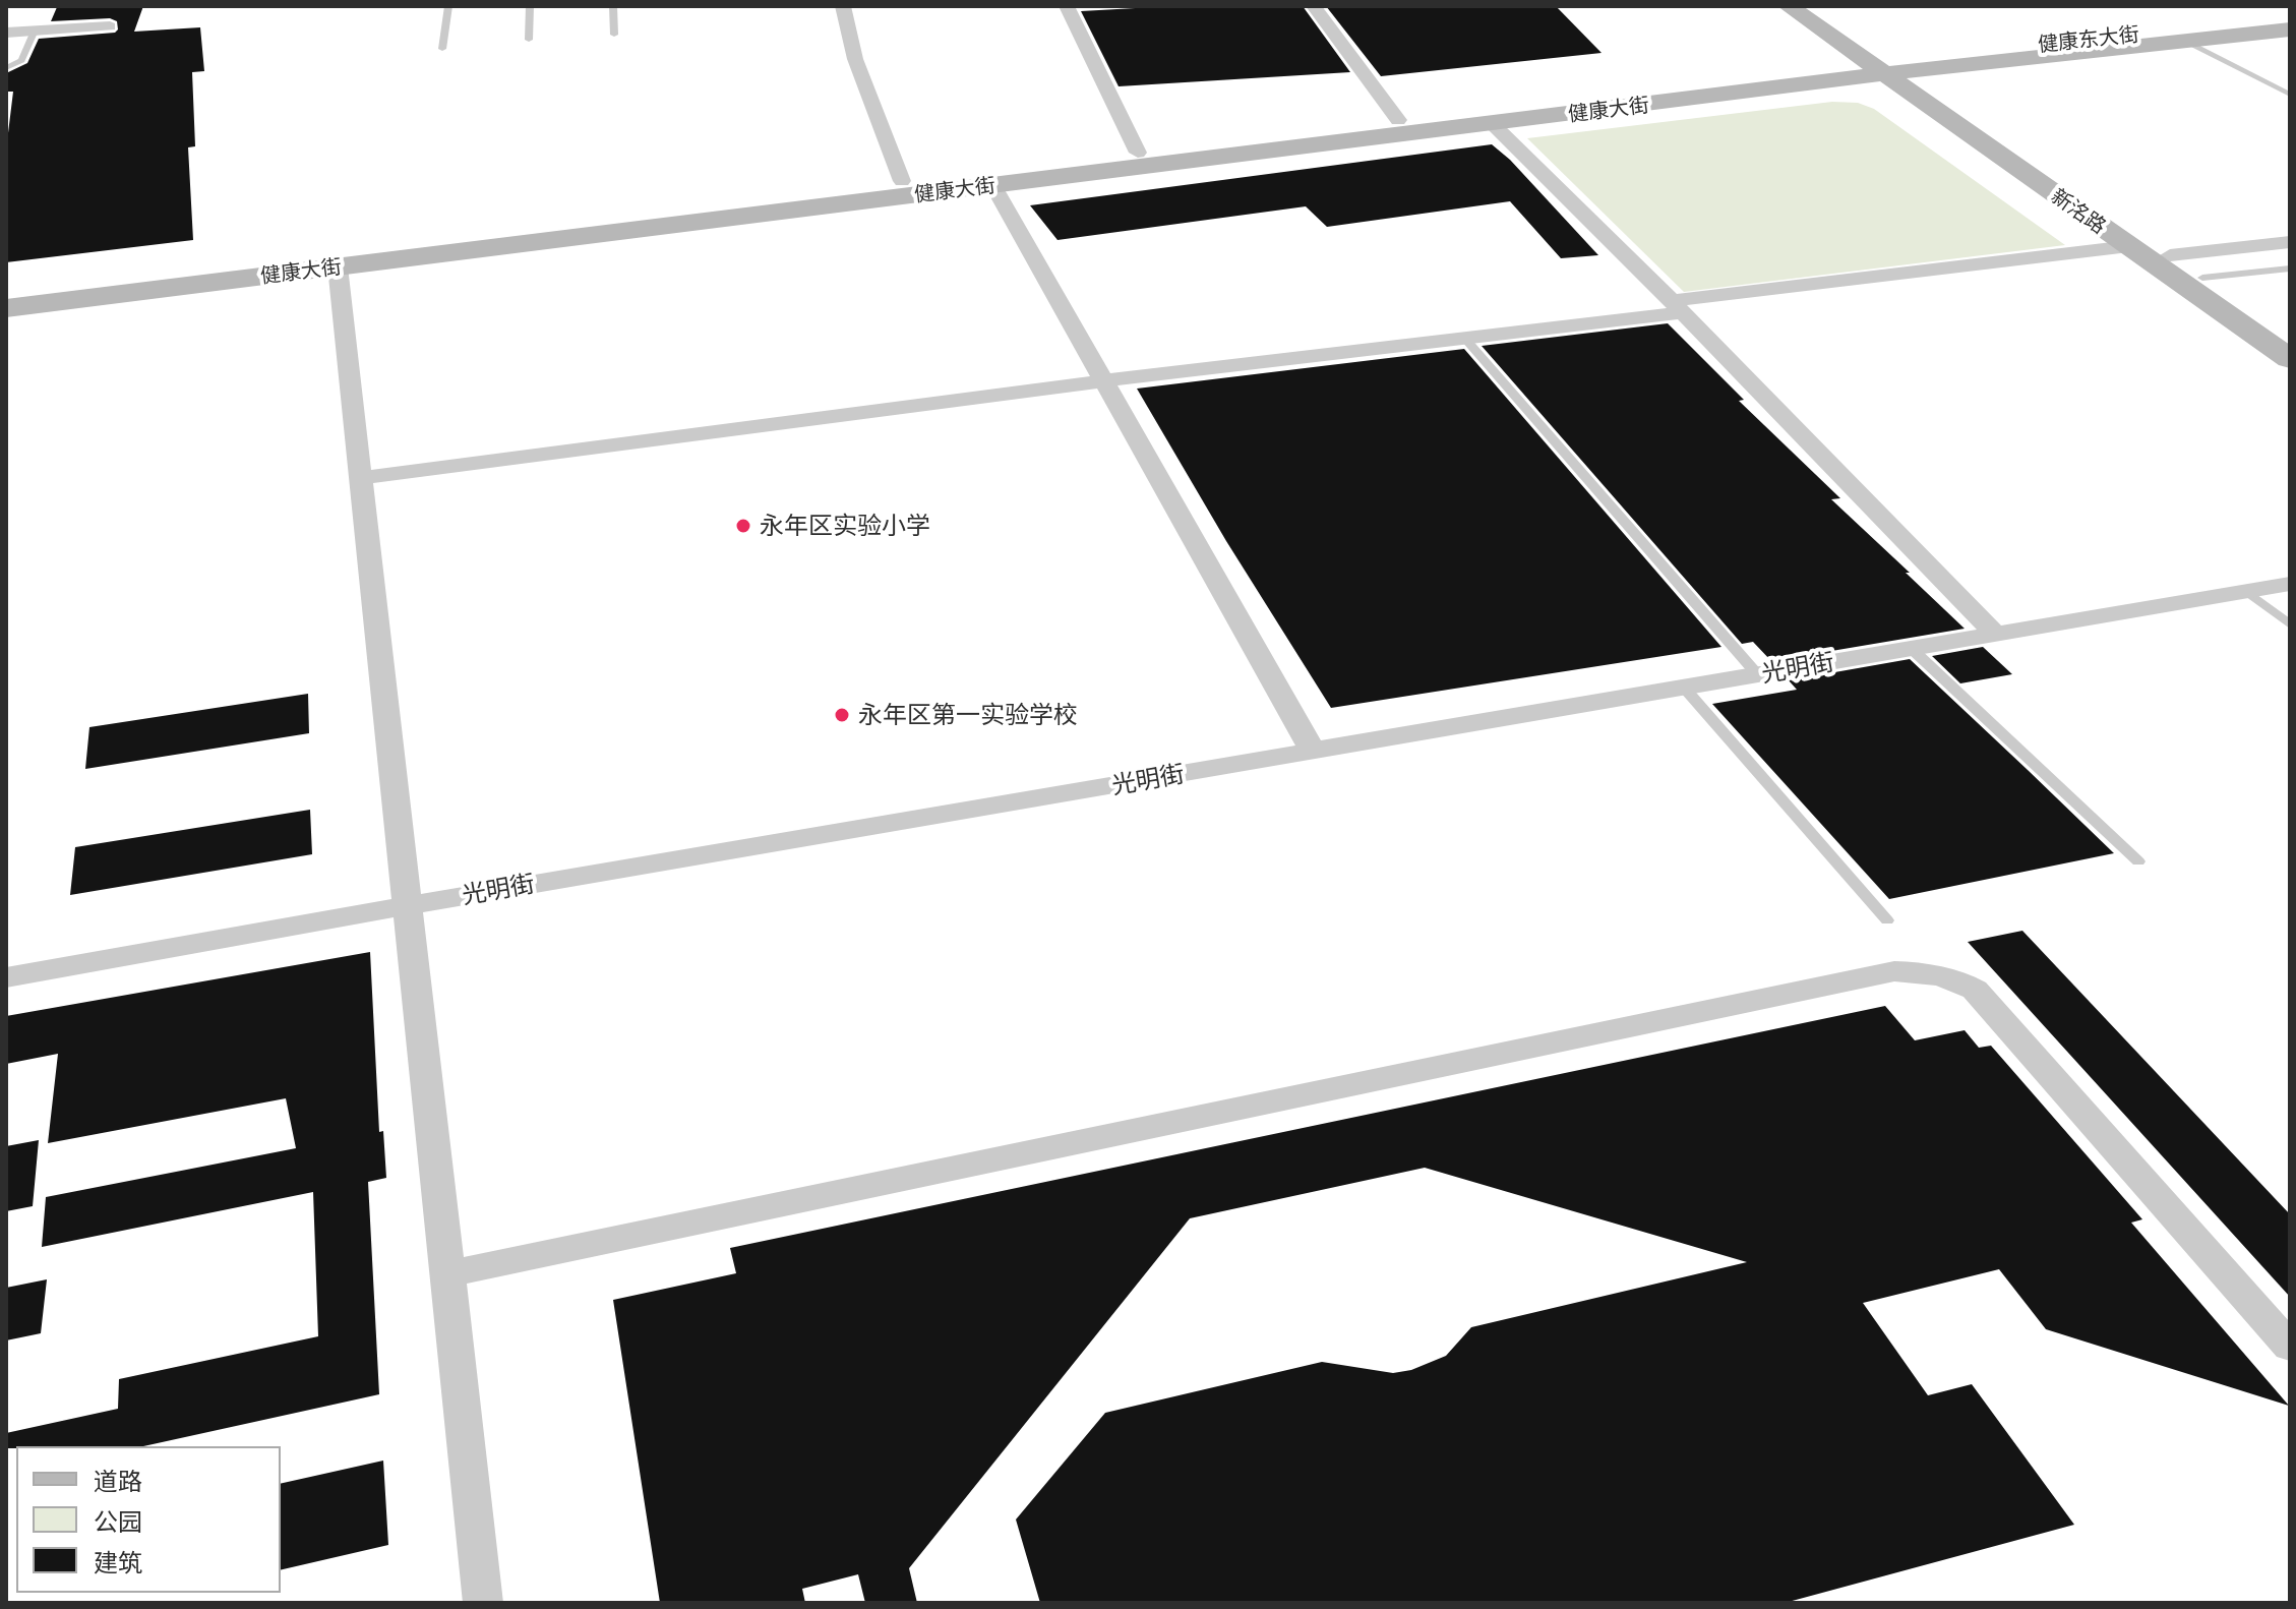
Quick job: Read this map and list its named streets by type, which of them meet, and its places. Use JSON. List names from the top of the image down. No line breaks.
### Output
{"streets":{"main road":["健康东大街","健康大街","新洺路"],"street":["光明街"]},"crossings":[["健康东大街","健康大街"],["健康东大街","新洺路"],["健康大街","新洺路"]],"places":["永年区实验小学","永年区第一实验学校"],"legend":["道路","公园","建筑"]}
